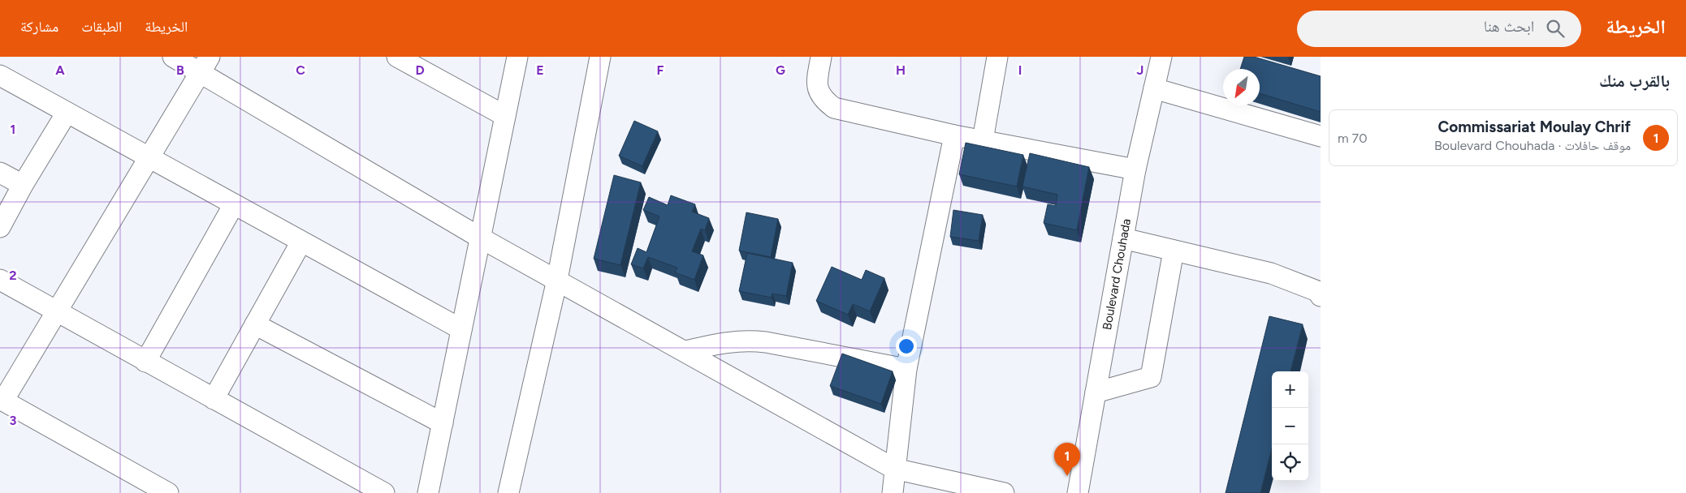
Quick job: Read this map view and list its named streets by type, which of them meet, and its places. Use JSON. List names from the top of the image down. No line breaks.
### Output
{"streets":{"street":["Boulevard Chouhada"]},"north":"bottom left","page":{"header":"الخريطة","search":"ابحث هنا","nav":["الخريطة","الطبقات","مشاركة"],"heading":"بالقرب منك","list":[{"mark":"1","name":"Commissariat Moulay Chrif","note":"موقف حافلات · Boulevard Chouhada","value":"70 m"}],"map_buttons":["+","−"],"pins":"1"},"grid":{"columns":["A","B","C","D","E","F","G","H","I","J"],"rows":["1","2","3"]}}
